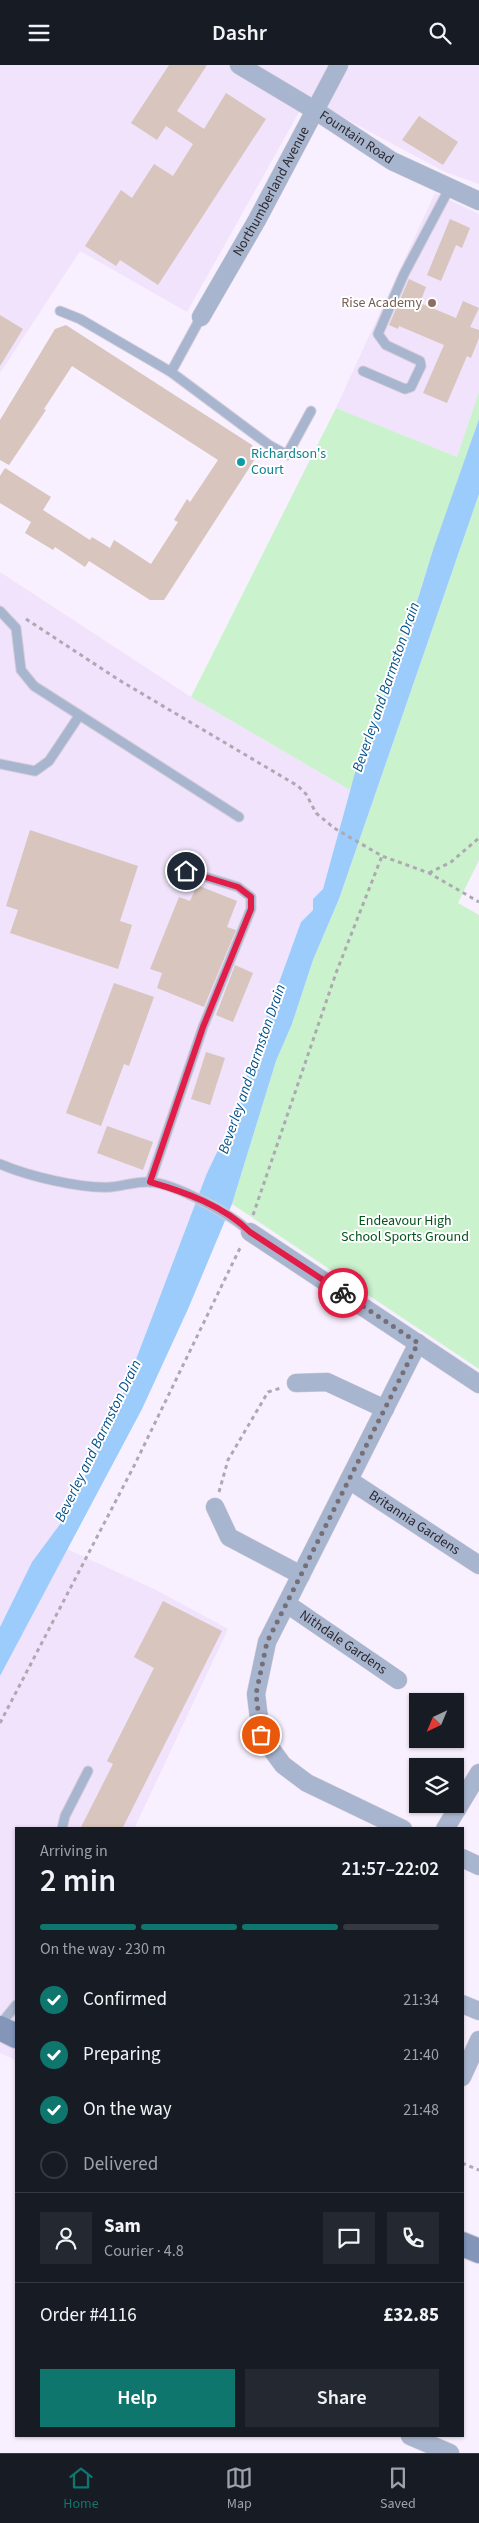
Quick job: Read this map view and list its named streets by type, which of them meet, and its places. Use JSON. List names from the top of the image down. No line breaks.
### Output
{"streets":{"street":["Fountain Road","Northumberland Avenue","Britannia Gardens","Nithdale Gardens"]},"crossings":[["Fountain Road","Northumberland Avenue"]],"water":["Beverley and Barmston Drain"],"parks":["Endeavour High School Sports Ground"],"places":["Rise Academy","Richardson's Court"],"north":"bottom left","page":{"header":"Dashr","heading":["2 min","Arriving in","21:57–22:02"],"panel":["Sam","Courier · 4.8","Order #4116","£32.85"],"bar":"On the way · 230 m","list":[["Confirmed","21:34"],["Preparing","21:40"],["On the way","21:48"],"Delivered"],"buttons":["Help","Share"],"tabs":["Home","Map","Saved"]}}
